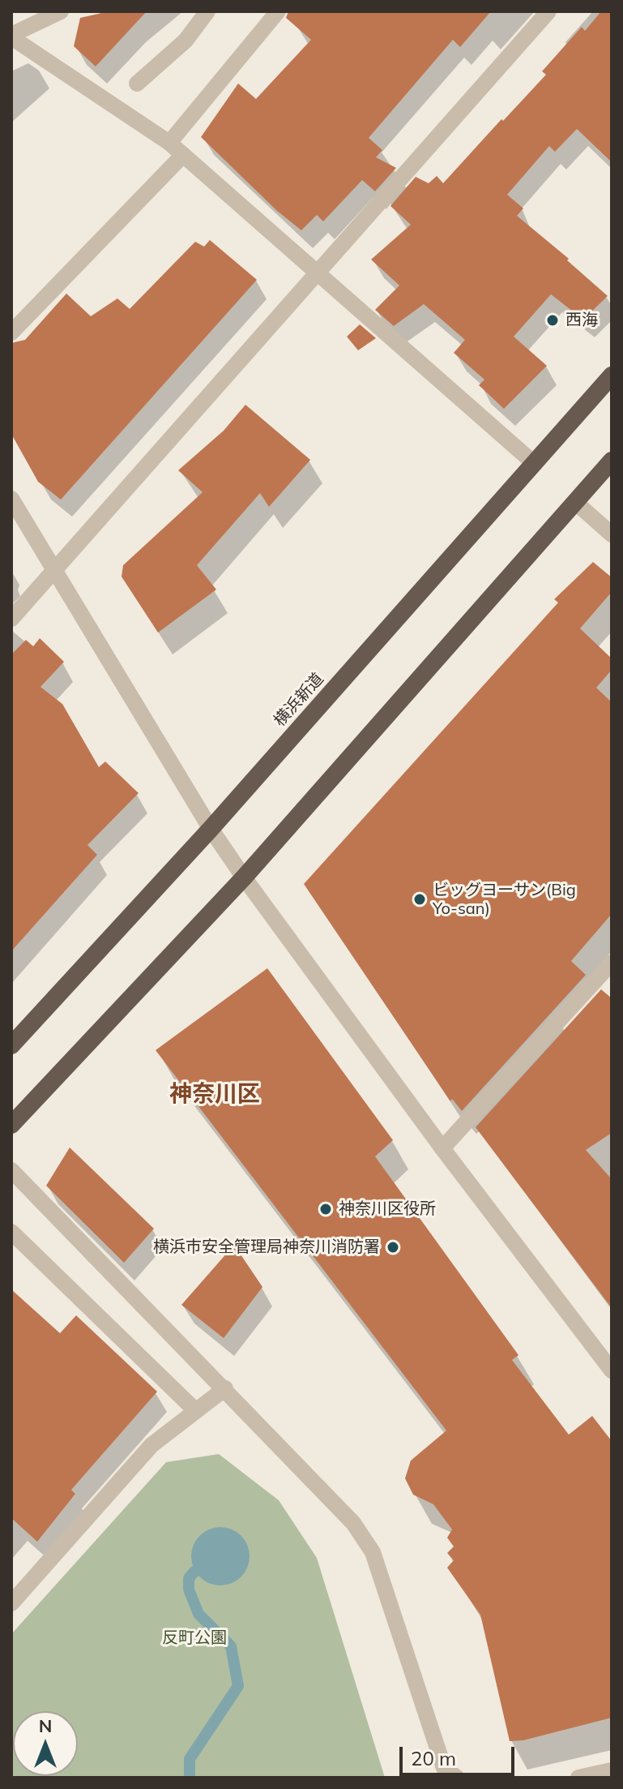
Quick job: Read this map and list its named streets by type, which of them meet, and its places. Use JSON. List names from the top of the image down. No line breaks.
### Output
{"streets":{"highway":["横浜新道"]},"districts":["神奈川区"],"parks":["反町公園"],"places":["西海","ビッグヨーサン(Big Yo-san)","神奈川区役所","横浜市安全管理局神奈川消防署"],"scale_bar":"20 m","north":"top"}
